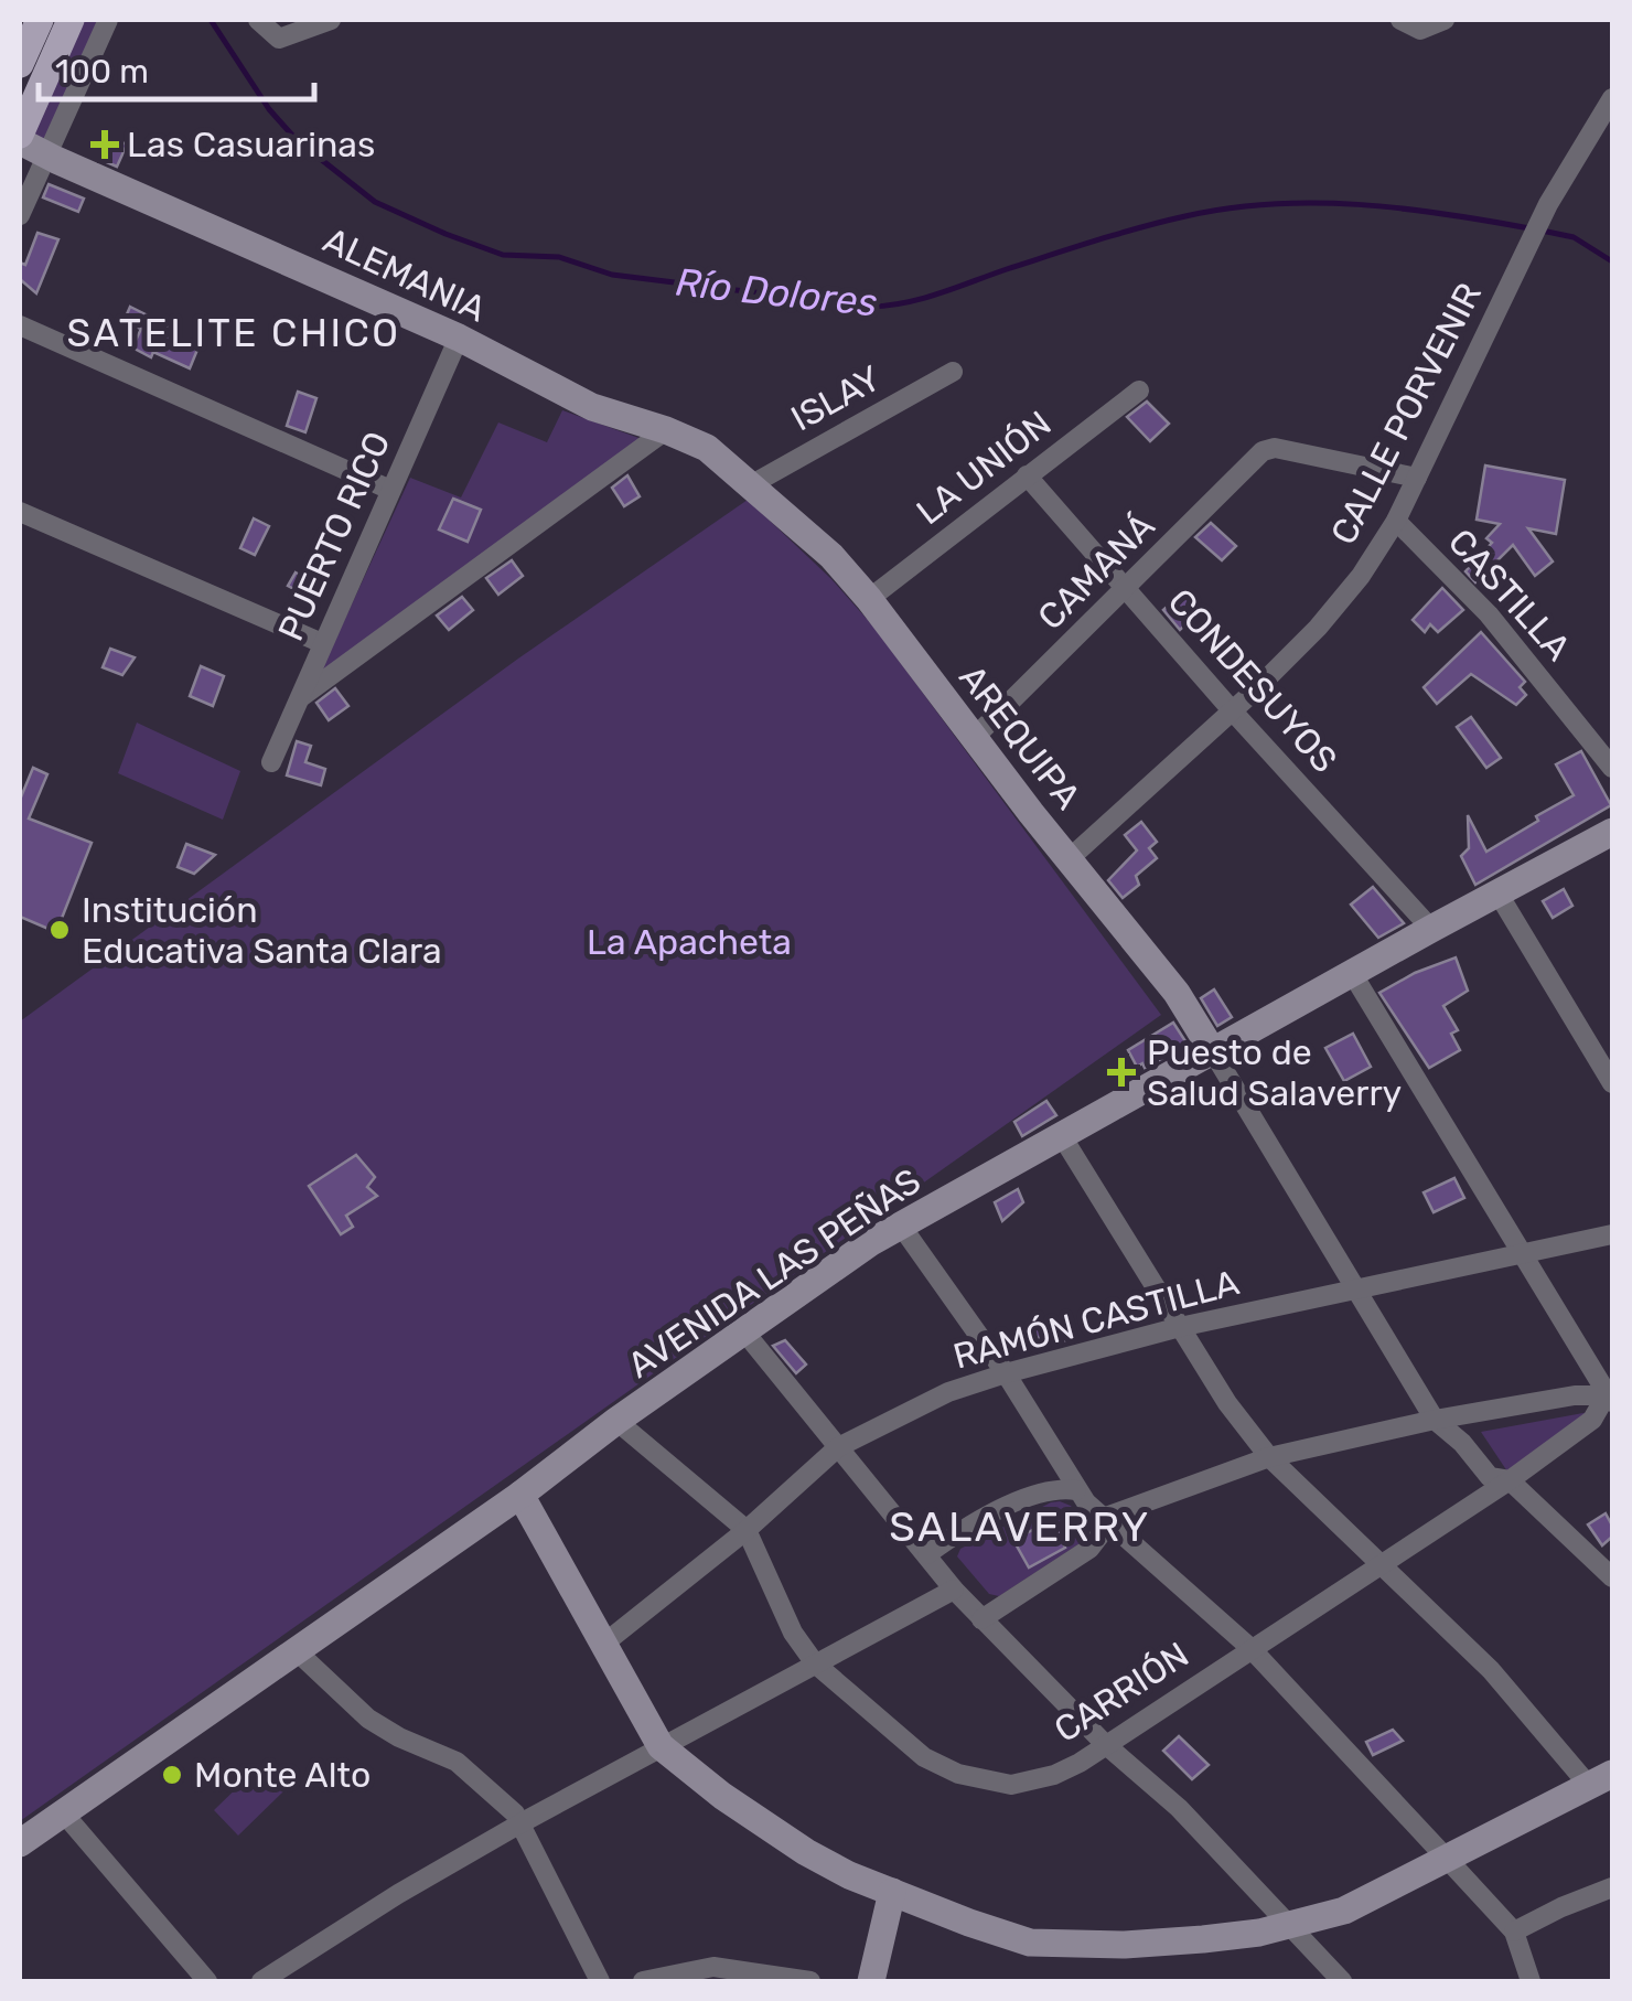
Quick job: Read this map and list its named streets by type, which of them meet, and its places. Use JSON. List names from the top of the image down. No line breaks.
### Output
{"streets":{"street":["ALEMANIA","ISLAY","CALLE PORVENIR","LA UNIÓN","PUERTO RICO","CAMANÁ","CASTILLA","CONDESUYOS","AREQUIPA","AVENIDA LAS PEÑAS","RAMÓN CASTILLA","CARRIÓN"]},"crossings":[["ALEMANIA","ISLAY"],["ALEMANIA","PUERTO RICO"],["ALEMANIA","AREQUIPA"],["ISLAY","AREQUIPA"],["CALLE PORVENIR","CAMANÁ"],["CALLE PORVENIR","CASTILLA"],["CALLE PORVENIR","CONDESUYOS"],["CALLE PORVENIR","AREQUIPA"],["LA UNIÓN","CONDESUYOS"],["LA UNIÓN","AREQUIPA"],["CAMANÁ","CONDESUYOS"],["CAMANÁ","AREQUIPA"],["CONDESUYOS","AVENIDA LAS PEÑAS"],["AREQUIPA","AVENIDA LAS PEÑAS"],["AVENIDA LAS PEÑAS","CARRIÓN"],["RAMÓN CASTILLA","CARRIÓN"]],"districts":["SATELITE CHICO","SALAVERRY"],"water":["Río Dolores"],"parks":["La Apacheta"],"places":{"health":["Las Casuarinas","Puesto de Salud Salaverry"],"other":["Institución Educativa Santa Clara","Monte Alto"]},"scale_bar":"100 m"}
